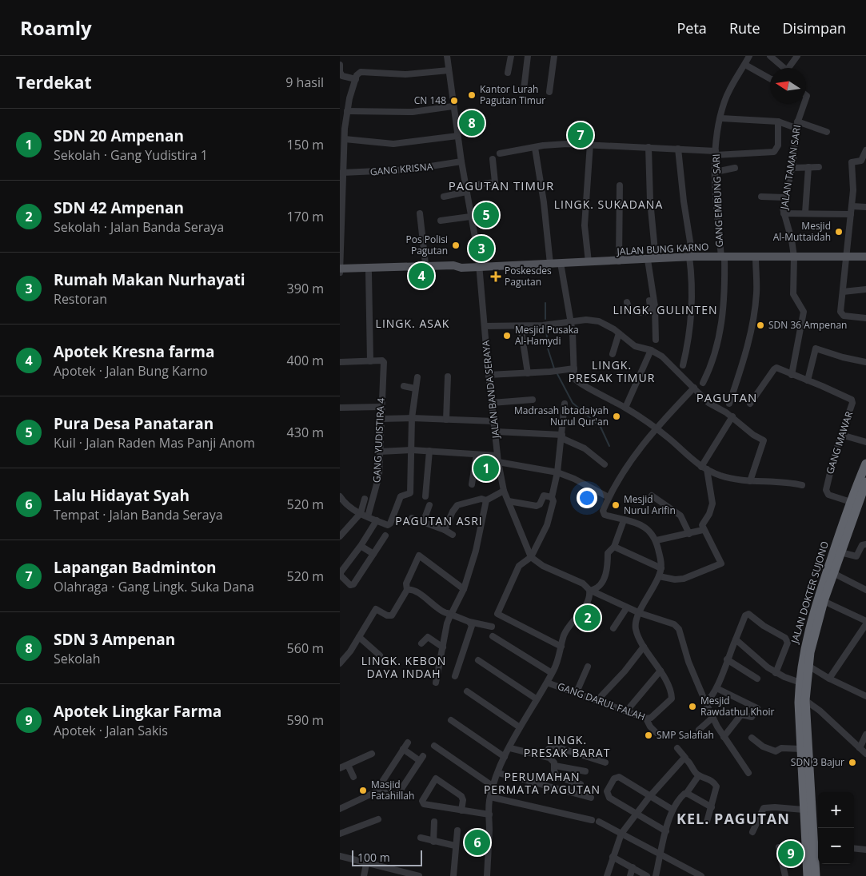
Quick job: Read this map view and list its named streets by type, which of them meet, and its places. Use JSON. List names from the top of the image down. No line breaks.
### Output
{"streets":{"highway":["JALAN DOKTER SUJONO"],"main road":["JALAN BUNG KARNO"],"street":["JALAN TAMAN SARI","GANG KRISNA","GANG EMBUNG SARI","JALAN BANDA SERAYA","GANG YUDISTIRA 4","GANG MAWAR","GANG DARUL FALAH"]},"crossings":[["JALAN TAMAN SARI","JALAN BUNG KARNO"],["JALAN TAMAN SARI","GANG MAWAR"],["GANG KRISNA","JALAN BANDA SERAYA"],["GANG EMBUNG SARI","JALAN BUNG KARNO"],["JALAN BUNG KARNO","JALAN BANDA SERAYA"],["GANG MAWAR","JALAN DOKTER SUJONO"]],"districts":["PAGUTAN TIMUR","LINGK. SUKADANA","LINGK. GULINTEN","LINGK. ASAK","LINGK. PRESAK TIMUR","PAGUTAN","PAGUTAN ASRI","LINGK. KEBON DAYA INDAH","LINGK. PRESAK BARAT","PERUMAHAN PERMATA PAGUTAN","KEL. PAGUTAN"],"places":{"other":["Kantor Lurah Pagutan Timur","CN 148","Mesjid Al-Muttaidah","Pos Polisi Pagutan","SDN 36 Ampenan","Mesjid Pusaka Al-Hamydi","Madrasah Ibtadaiyah Nurul Qur'an","Mesjid Nurul Arifin","Mesjid Rawdathul Khoir","SMP Salafiah","SDN 3 Bajur","Masjid Fatahillah"],"health":["Poskesdes Pagutan"]},"scale_bar":"100 m","north":"left","page":{"header":"Roamly","nav":["Peta","Rute","Disimpan"],"heading":["Terdekat","9 hasil"],"list":[{"mark":"1","name":"SDN 20 Ampenan","note":"Sekolah · Gang Yudistira 1","value":"150 m"},{"mark":"2","name":"SDN 42 Ampenan","note":"Sekolah · Jalan Banda Seraya","value":"170 m"},{"mark":"3","name":"Rumah Makan Nurhayati","note":"Restoran","value":"390 m"},{"mark":"4","name":"Apotek Kresna farma","note":"Apotek · Jalan Bung Karno","value":"400 m"},{"mark":"5","name":"Pura Desa Panataran","note":"Kuil · Jalan Raden Mas Panji Anom","value":"430 m"},{"mark":"6","name":"Lalu Hidayat Syah","note":"Tempat · Jalan Banda Seraya","value":"520 m"},{"mark":"7","name":"Lapangan Badminton","note":"Olahraga · Gang Lingk. Suka Dana","value":"520 m"},{"mark":"8","name":"SDN 3 Ampenan","note":"Sekolah","value":"560 m"},{"mark":"9","name":"Apotek Lingkar Farma","note":"Apotek · Jalan Sakis","value":"590 m"}],"pins":["8","7","5","3","4","1","2","6","9"],"map_buttons":["+","−"],"scale":"100 m"}}
